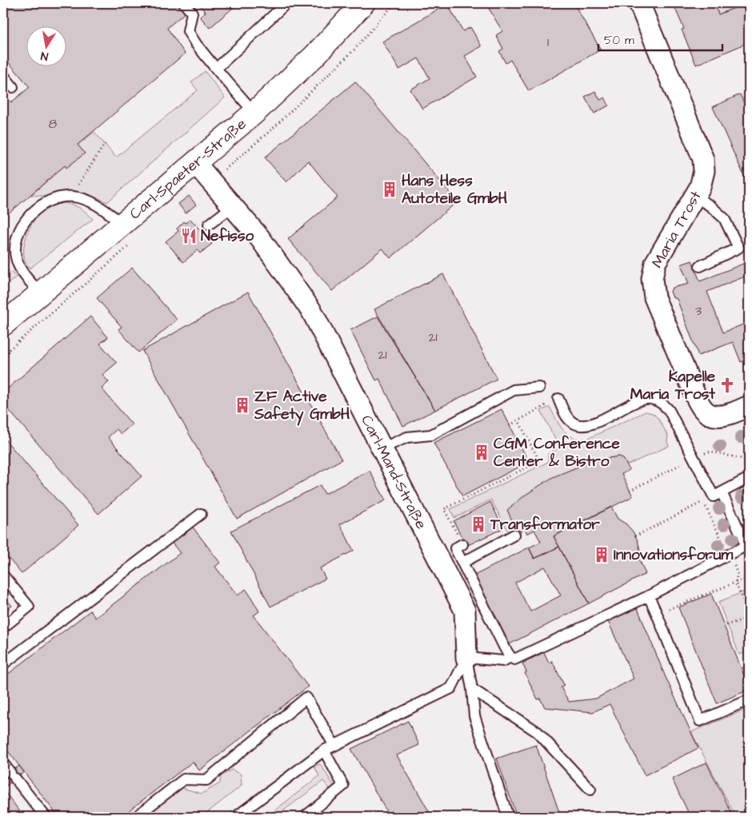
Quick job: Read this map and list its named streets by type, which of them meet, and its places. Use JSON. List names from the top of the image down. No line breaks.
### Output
{"streets":{"street":["Carl-Spaeter-Straße","Maria Trost","Carl-Mand-Straße"]},"crossings":[["Carl-Spaeter-Straße","Carl-Mand-Straße"]],"places":{"building":["Hans Hess Autoteile GmbH","ZF Active Safety GmbH","CGM Conference Center & Bistro","Transformator","Innovationsforum"],"restaurant":["Nefisso"],"church":["Kapelle Maria Trost"]},"house_numbers":["1","8","3","21","21"],"scale_bar":"50 m","north":"bottom"}
